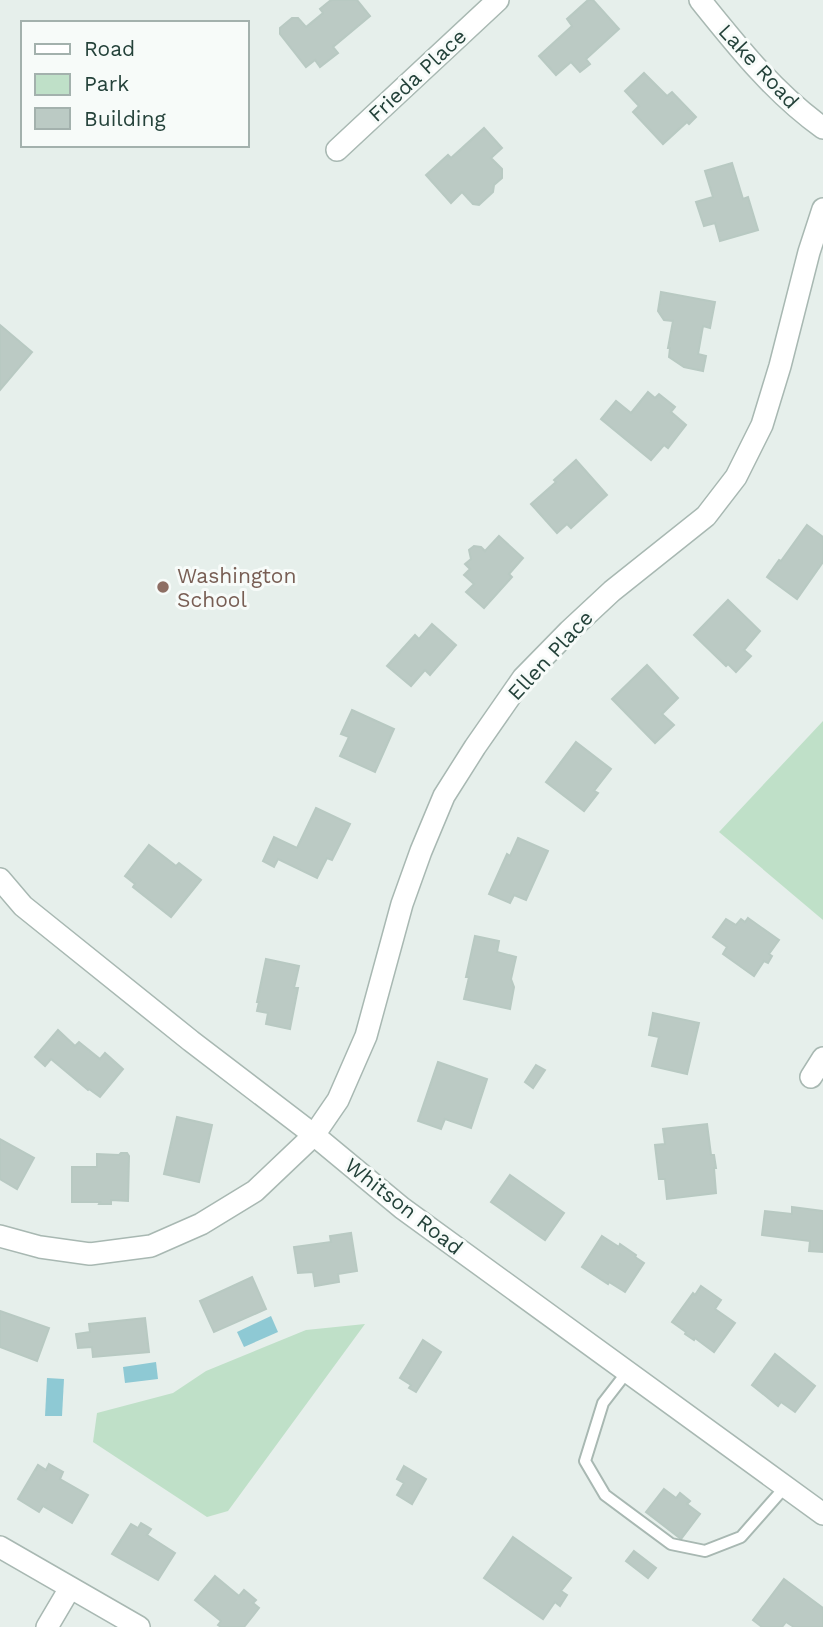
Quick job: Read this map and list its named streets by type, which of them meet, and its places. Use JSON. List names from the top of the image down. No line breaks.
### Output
{"streets":{"street":["Lake Road","Frieda Place","Ellen Place","Whitson Road"]},"crossings":[["Ellen Place","Whitson Road"]],"places":["Washington School"],"legend":["Road","Park","Building"]}
